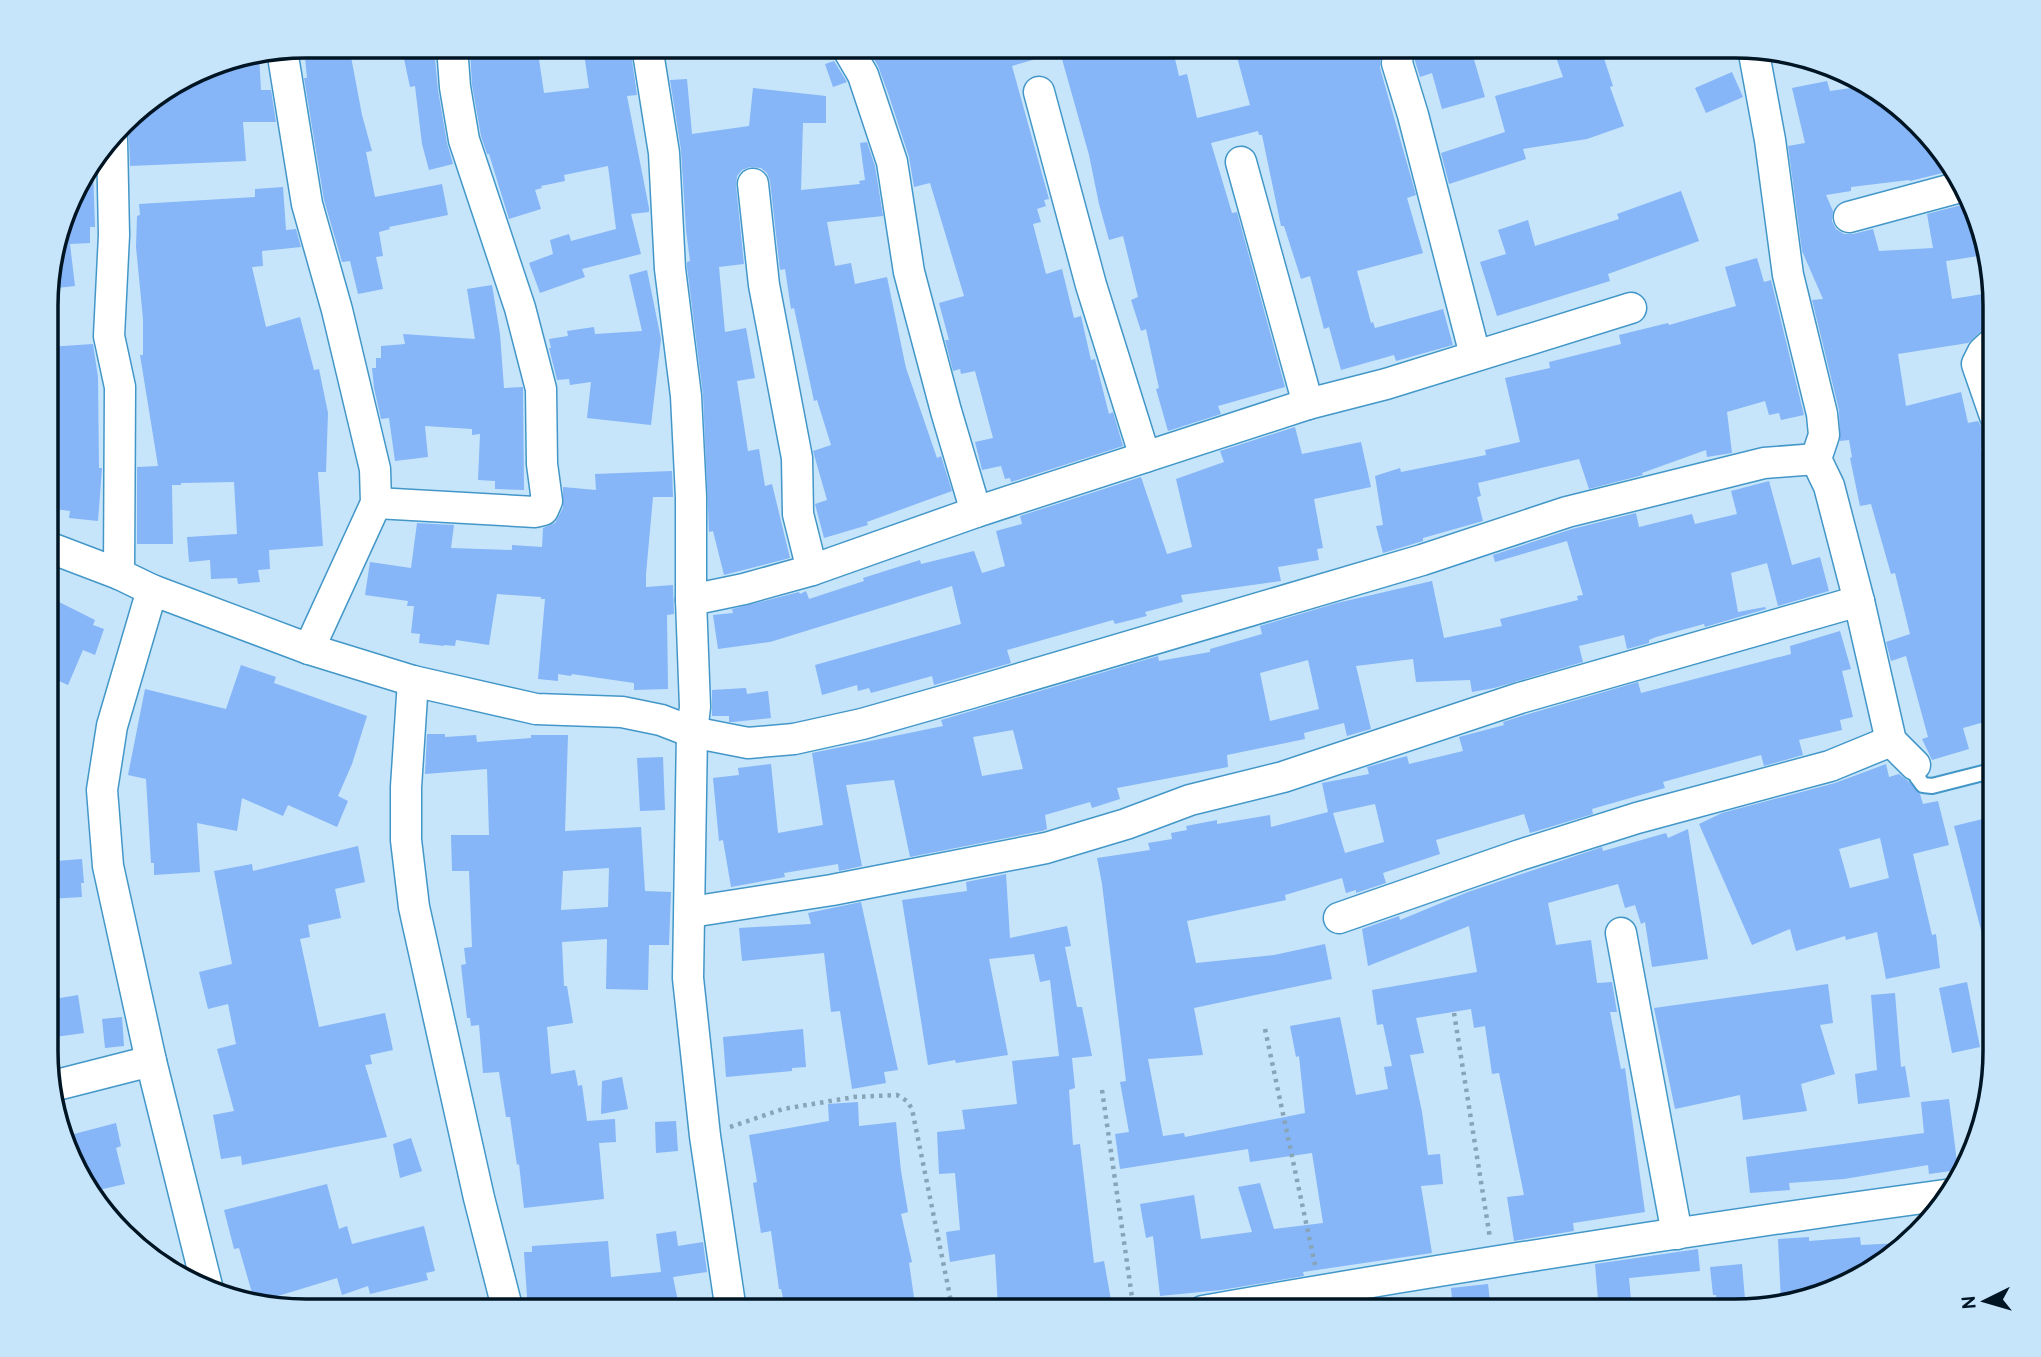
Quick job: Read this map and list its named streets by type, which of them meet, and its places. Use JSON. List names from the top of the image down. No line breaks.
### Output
{"north":"left"}
